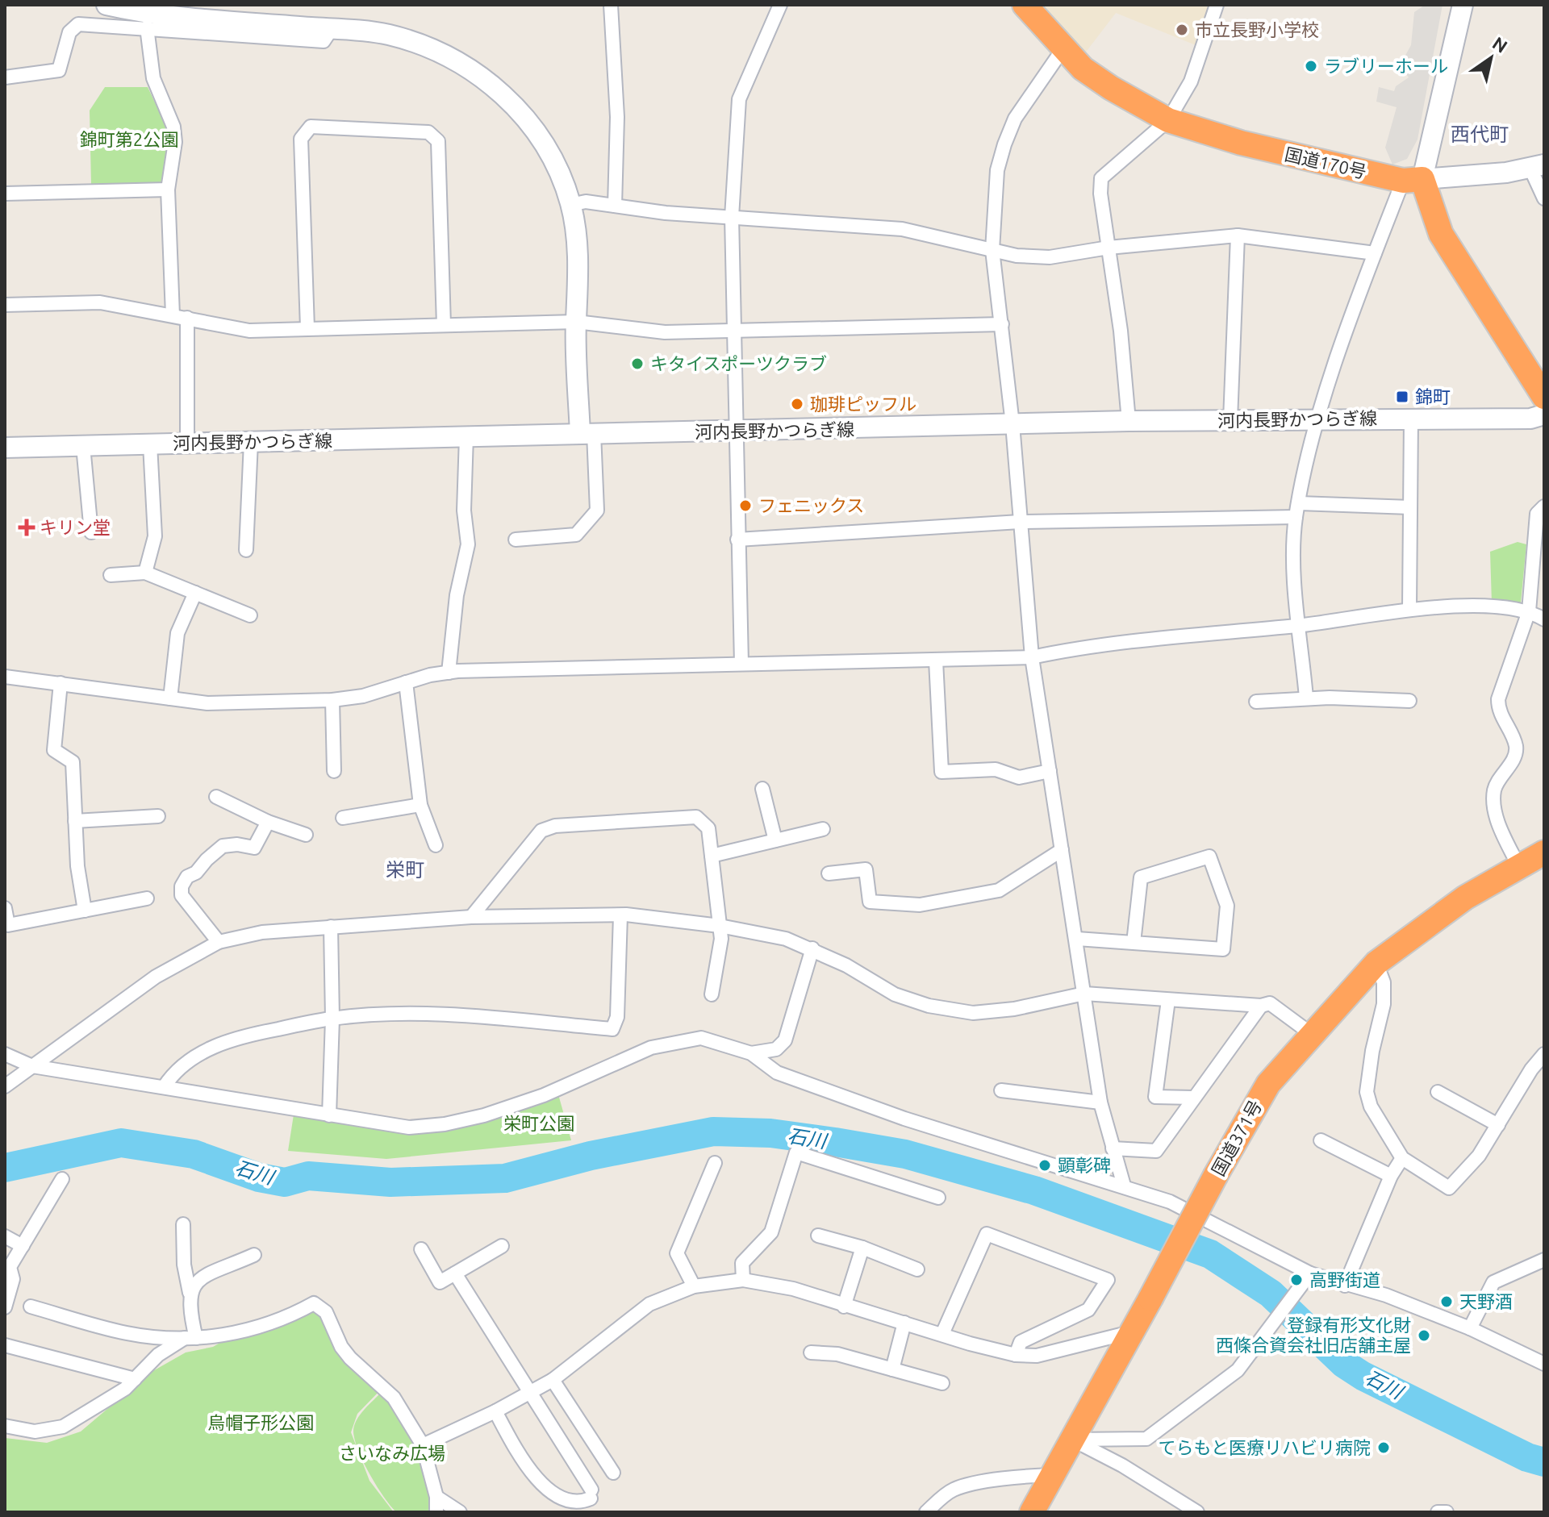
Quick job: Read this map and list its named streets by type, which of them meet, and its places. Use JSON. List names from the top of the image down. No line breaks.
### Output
{"streets":{"highway":["国道170号","国道371号"],"main road":["河内長野かつらぎ線"]},"districts":["西代町","栄町"],"water":["石川"],"parks":["錦町第2公園","栄町公園","烏帽子形公園","さいなみ広場"],"places":{"other":["市立長野小学校","ラブリーホール","キタイスポーツクラブ","珈琲ピッフル","フェニックス","顕彰碑","高野街道","天野酒","登録有形文化財 西條合資会社旧店舗主屋","てらもと医療リハビリ病院"],"transit":["錦町"],"health":["キリン堂"]},"north":"top right"}
